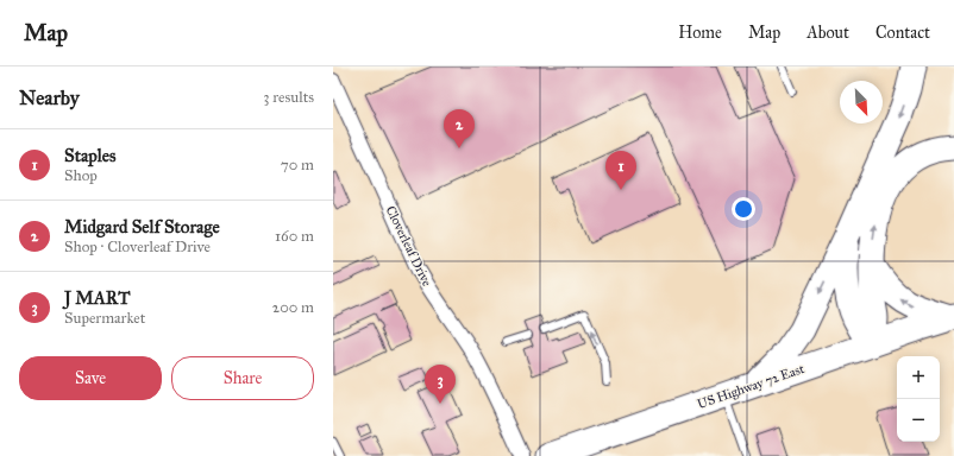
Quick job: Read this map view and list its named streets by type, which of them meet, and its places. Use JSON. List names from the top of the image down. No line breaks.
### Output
{"streets":{"highway":["US Highway 72 East"],"street":["Cloverleaf Drive"]},"north":"bottom right","page":{"header":"Map","nav":["Home","Map","About","Contact"],"heading":["Nearby","3 results"],"pins":["2","1","3"],"list":[{"mark":"1","name":"Staples","note":"Shop","value":"70 m"},{"mark":"2","name":"Midgard Self Storage","note":"Shop · Cloverleaf Drive","value":"160 m"},{"mark":"3","name":"J MART","note":"Supermarket","value":"200 m"}],"buttons":["Save","Share"],"map_buttons":["+","−"]}}
